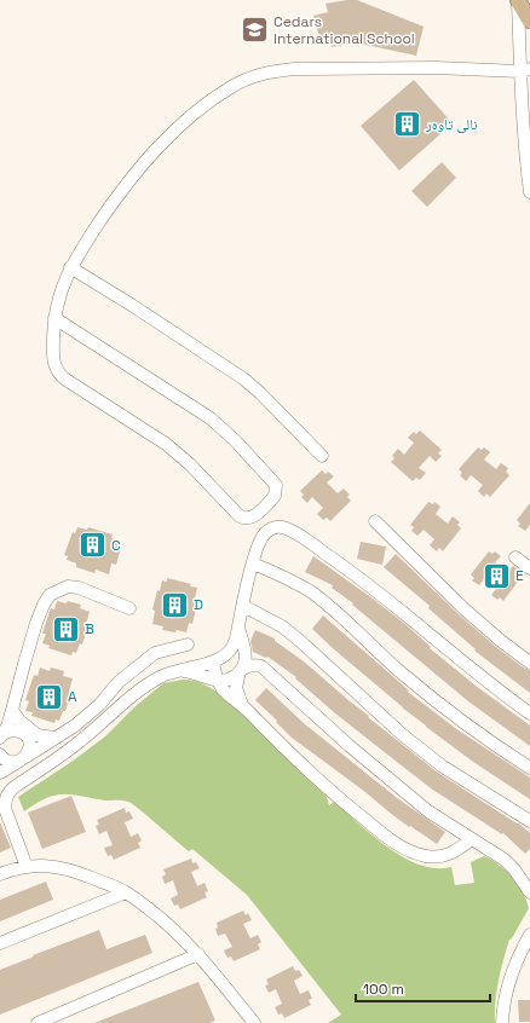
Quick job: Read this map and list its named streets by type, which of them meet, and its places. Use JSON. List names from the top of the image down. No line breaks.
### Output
{"places":{"school or university":["Cedars International School"],"building":["نالی تاوەر","C","E","D","B","A"]},"scale_bar":"100 m"}
